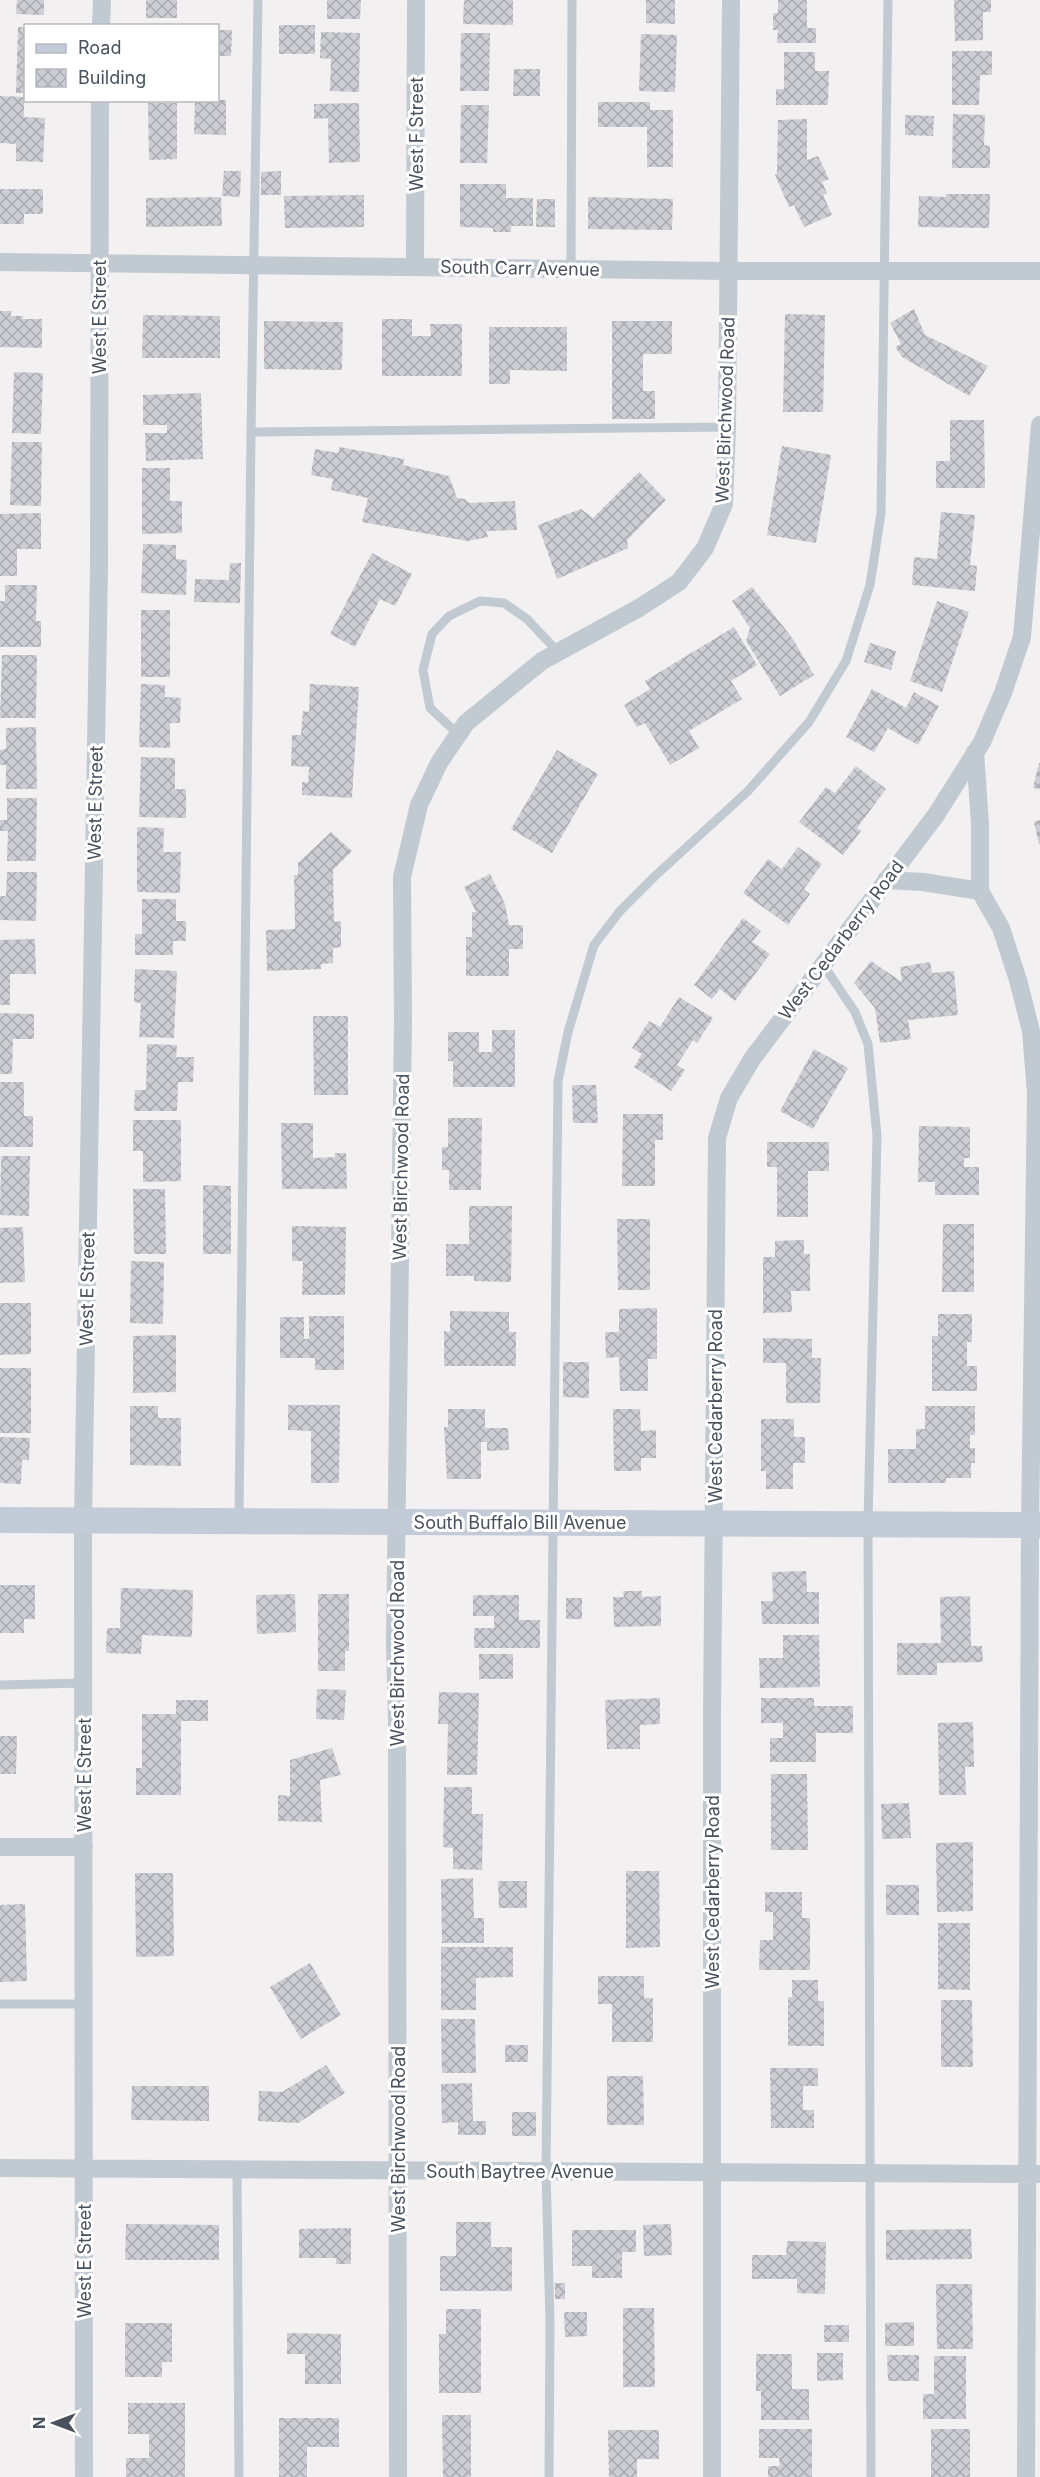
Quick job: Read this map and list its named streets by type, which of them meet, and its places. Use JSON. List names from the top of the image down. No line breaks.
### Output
{"streets":{"main road":["South Buffalo Bill Avenue"],"street":["West F Street","South Carr Avenue","West E Street","West Birchwood Road","West Cedarberry Road","South Baytree Avenue"]},"crossings":[["West F Street","South Carr Avenue"],["South Carr Avenue","West E Street"],["South Carr Avenue","West Birchwood Road"],["West E Street","South Buffalo Bill Avenue"],["West E Street","South Baytree Avenue"],["West Birchwood Road","South Buffalo Bill Avenue"],["West Birchwood Road","South Baytree Avenue"],["West Cedarberry Road","South Buffalo Bill Avenue"],["West Cedarberry Road","South Baytree Avenue"]],"legend":["Road","Building"],"north":"left"}
